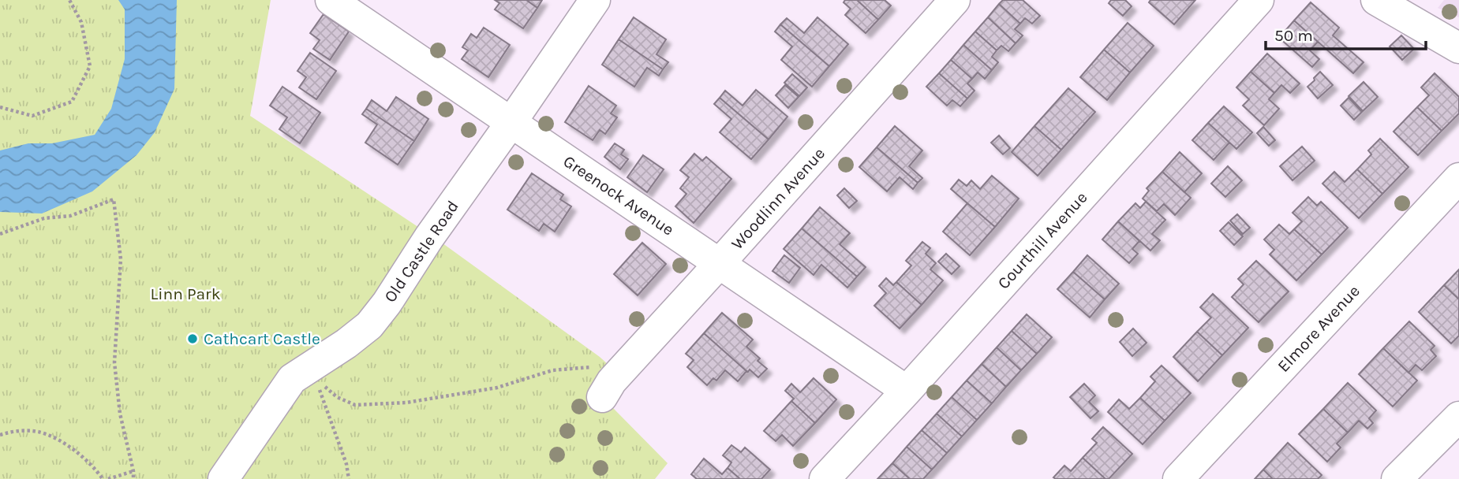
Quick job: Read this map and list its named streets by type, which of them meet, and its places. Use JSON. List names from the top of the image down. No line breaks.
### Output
{"streets":{"street":["Greenock Avenue","Woodlinn Avenue","Courthill Avenue","Old Castle Road","Elmore Avenue"]},"crossings":[["Greenock Avenue","Woodlinn Avenue"],["Greenock Avenue","Courthill Avenue"],["Greenock Avenue","Old Castle Road"]],"parks":["Linn Park"],"places":["Cathcart Castle"],"scale_bar":"50 m"}
